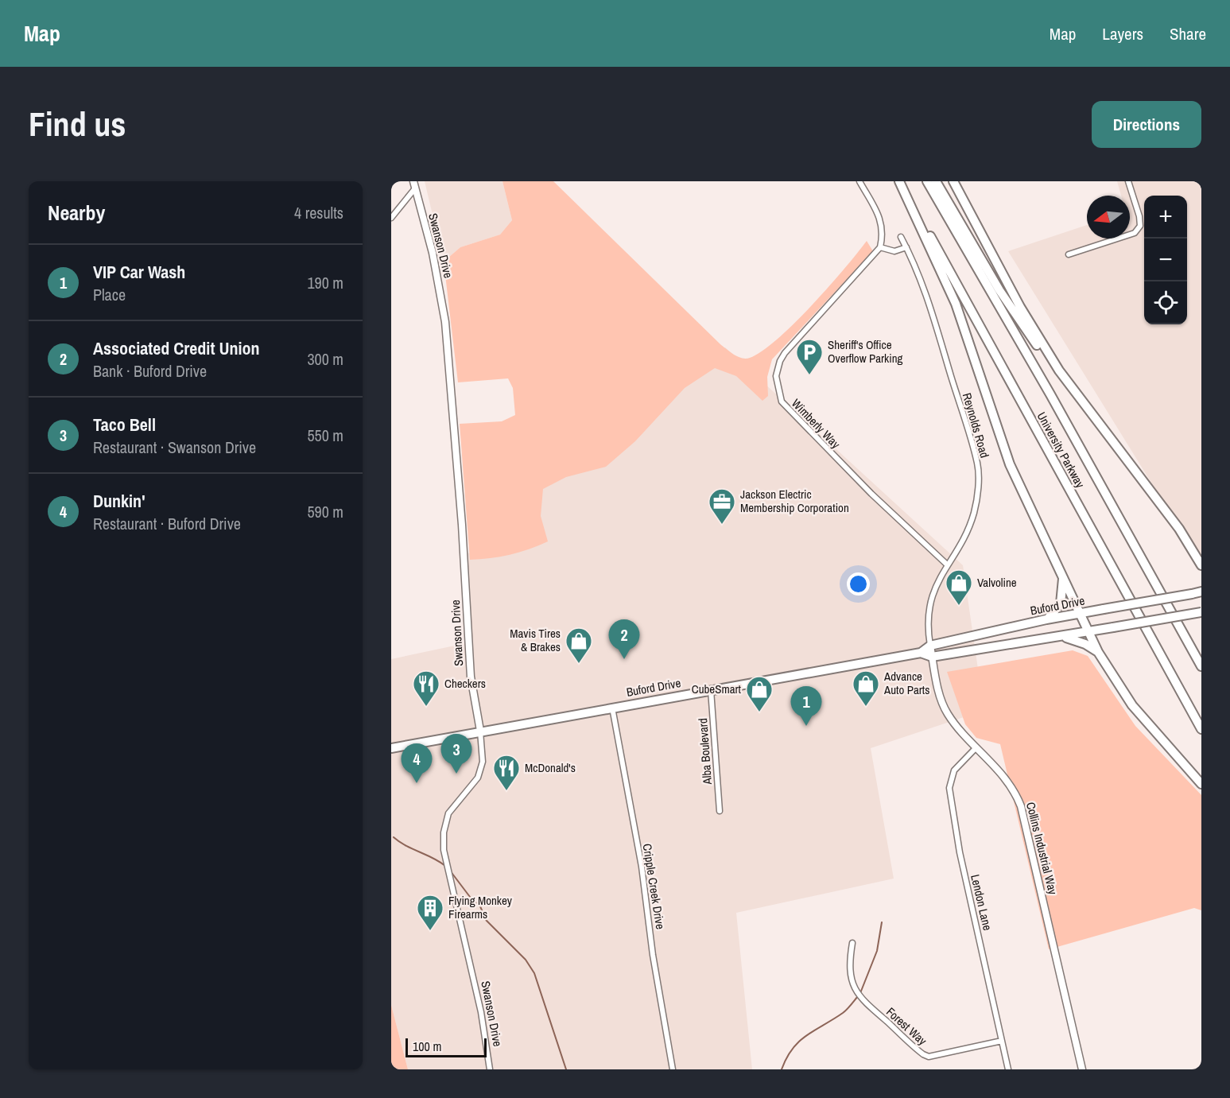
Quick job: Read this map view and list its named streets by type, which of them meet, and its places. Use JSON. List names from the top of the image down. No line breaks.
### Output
{"streets":{"highway":["University Parkway","Buford Drive"],"street":["Swanson Drive","Wimberly Way","Reynolds Road","Alba Boulevard","Collins Industrial Way","Cripple Creek Drive","Lendon Lane","Forest Way"]},"crossings":[["Swanson Drive","Buford Drive"],["Wimberly Way","Reynolds Road"],["Reynolds Road","Buford Drive"],["Reynolds Road","Collins Industrial Way"],["Buford Drive","Alba Boulevard"],["Buford Drive","Collins Industrial Way"],["Buford Drive","Cripple Creek Drive"],["Collins Industrial Way","Lendon Lane"],["Lendon Lane","Forest Way"]],"places":{"parking":["Sheriff's Office Overflow Parking"],"office":["Jackson Electric Membership Corporation"],"shop":["Valvoline","Mavis Tires & Brakes","Advance Auto Parts","CubeSmart"],"restaurant":["Checkers","McDonald's"],"building":["Flying Monkey Firearms"]},"scale_bar":"100 m","north":"left","page":{"header":"Map","nav":["Map","Layers","Share"],"buttons":"Directions","title":"Find us","heading":["Nearby","4 results"],"map_buttons":["+","−"],"list":[{"mark":"1","name":"VIP Car Wash","note":"Place","value":"190 m"},{"mark":"2","name":"Associated Credit Union","note":"Bank · Buford Drive","value":"300 m"},{"mark":"3","name":"Taco Bell","note":"Restaurant · Swanson Drive","value":"550 m"},{"mark":"4","name":"Dunkin'","note":"Restaurant · Buford Drive","value":"590 m"}],"pins":["2","1","3","4"],"scale":"100 m"}}
